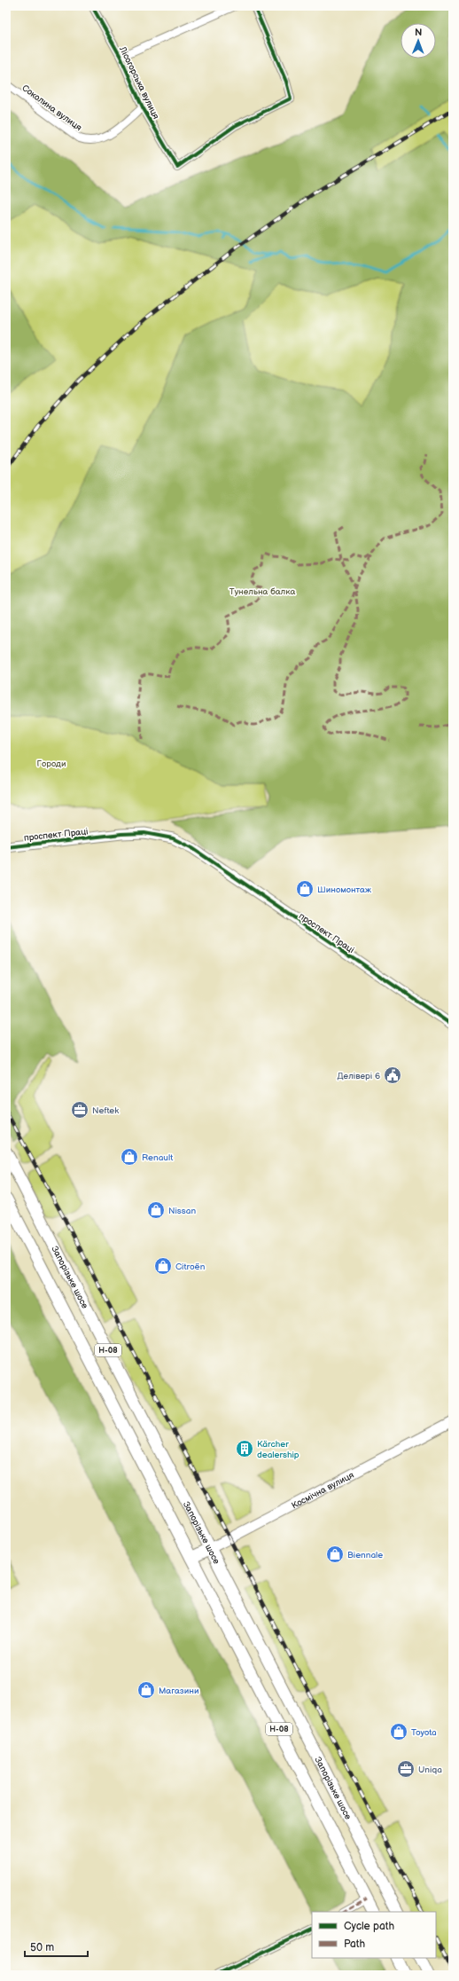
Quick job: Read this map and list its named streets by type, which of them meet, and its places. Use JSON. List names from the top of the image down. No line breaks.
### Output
{"streets":{"main road":["Запорізьке шосе","Н-08","Космічна вулиця"],"street":["Лісогорська вулиця","Соколина вулиця","проспект Праці"]},"crossings":[["Лісогорська вулиця","Соколина вулиця"],["Запорізьке шосе","Космічна вулиця"],["Н-08","Космічна вулиця"]],"parks":["Тунельна балка","Городи"],"places":{"shop":["Шиномонтаж","Renault","Nissan","Citroën","Biennale","Магазини","Toyota"],"public building":["Делівері 6"],"office":["Neftek","Uniqa"],"building":["Kärcher dealership"]},"legend":["Cycle path","Path"],"scale_bar":"50 m","north":"top"}
